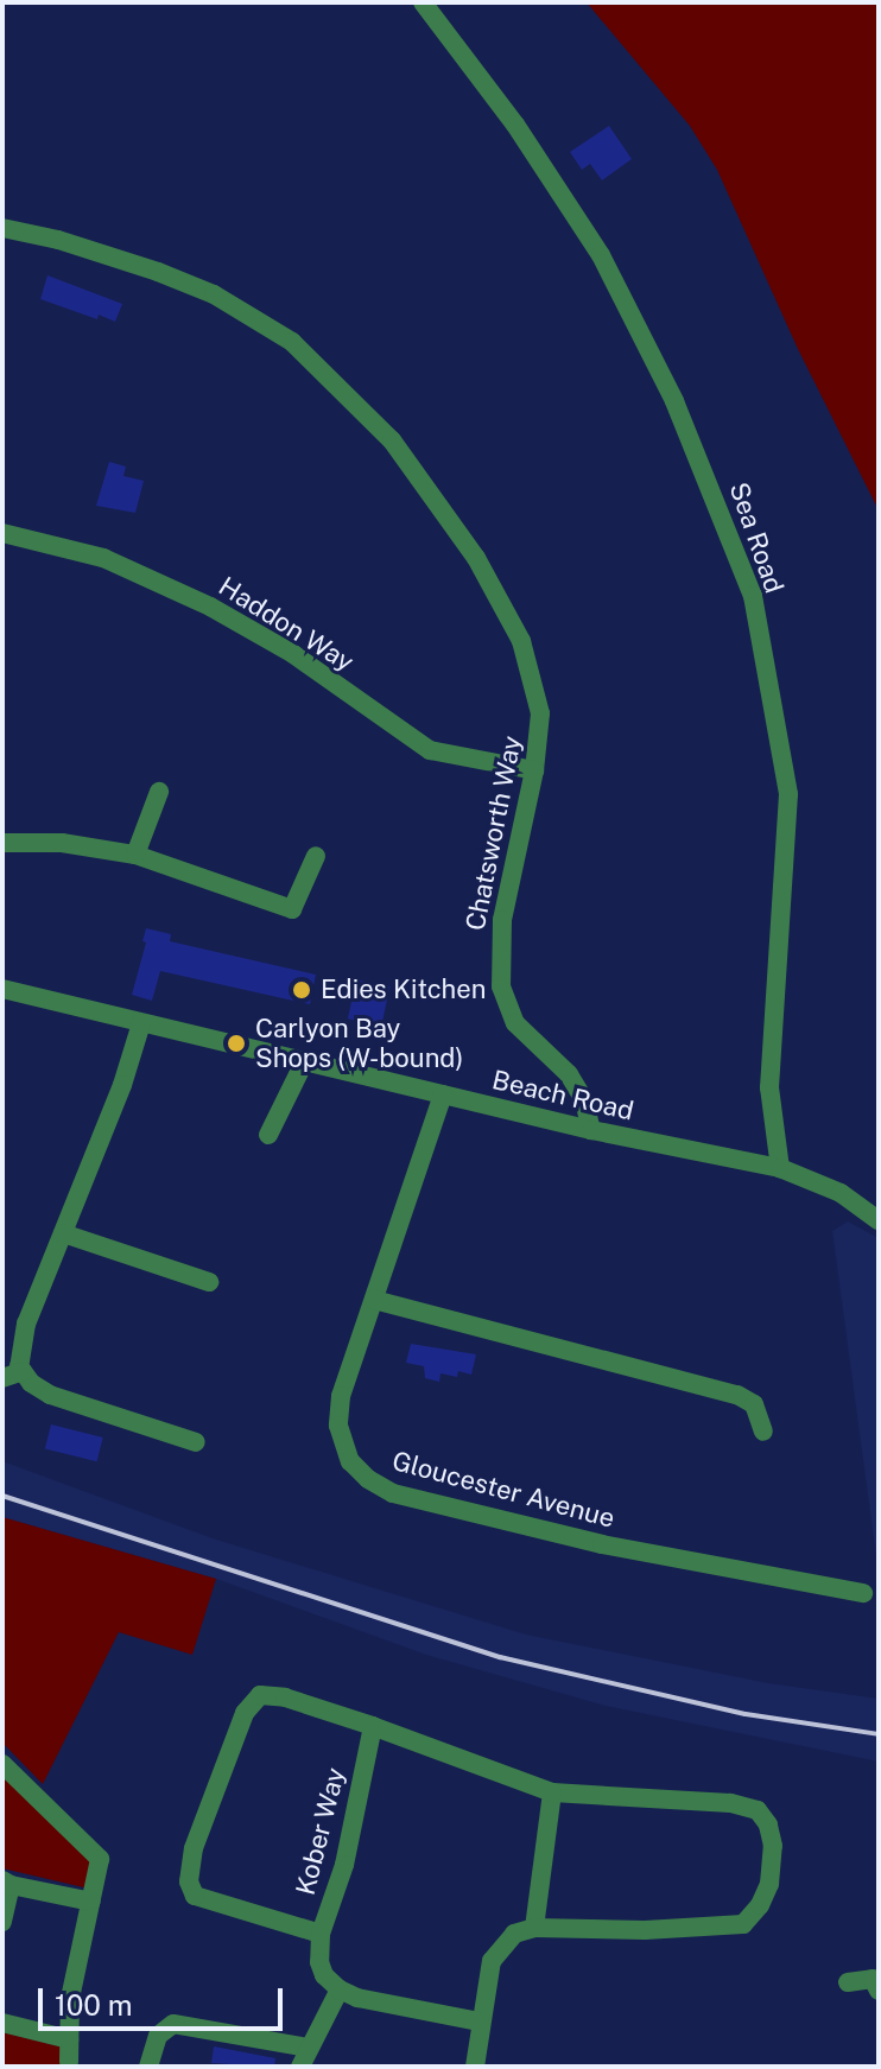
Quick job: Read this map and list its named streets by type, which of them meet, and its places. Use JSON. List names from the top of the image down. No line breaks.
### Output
{"streets":{"street":["Sea Road","Haddon Way","Chatsworth Way","Beach Road","Gloucester Avenue","Kober Way"]},"crossings":[["Sea Road","Beach Road"],["Haddon Way","Chatsworth Way"],["Chatsworth Way","Beach Road"],["Beach Road","Gloucester Avenue"]],"places":["Edies Kitchen","Carlyon Bay Shops (W-bound)"],"scale_bar":"100 m"}
